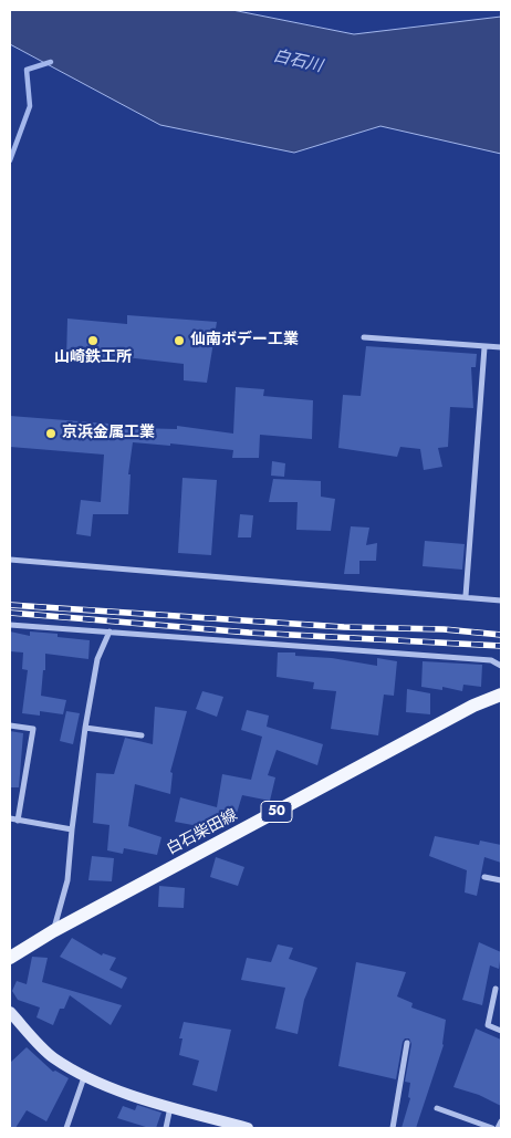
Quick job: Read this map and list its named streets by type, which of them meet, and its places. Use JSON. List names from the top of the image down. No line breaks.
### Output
{"streets":{"main road":["50","白石柴田線"]},"water":["白石川"],"places":["山崎鉄工所","仙南ボデー工業","京浜金属工業"]}
